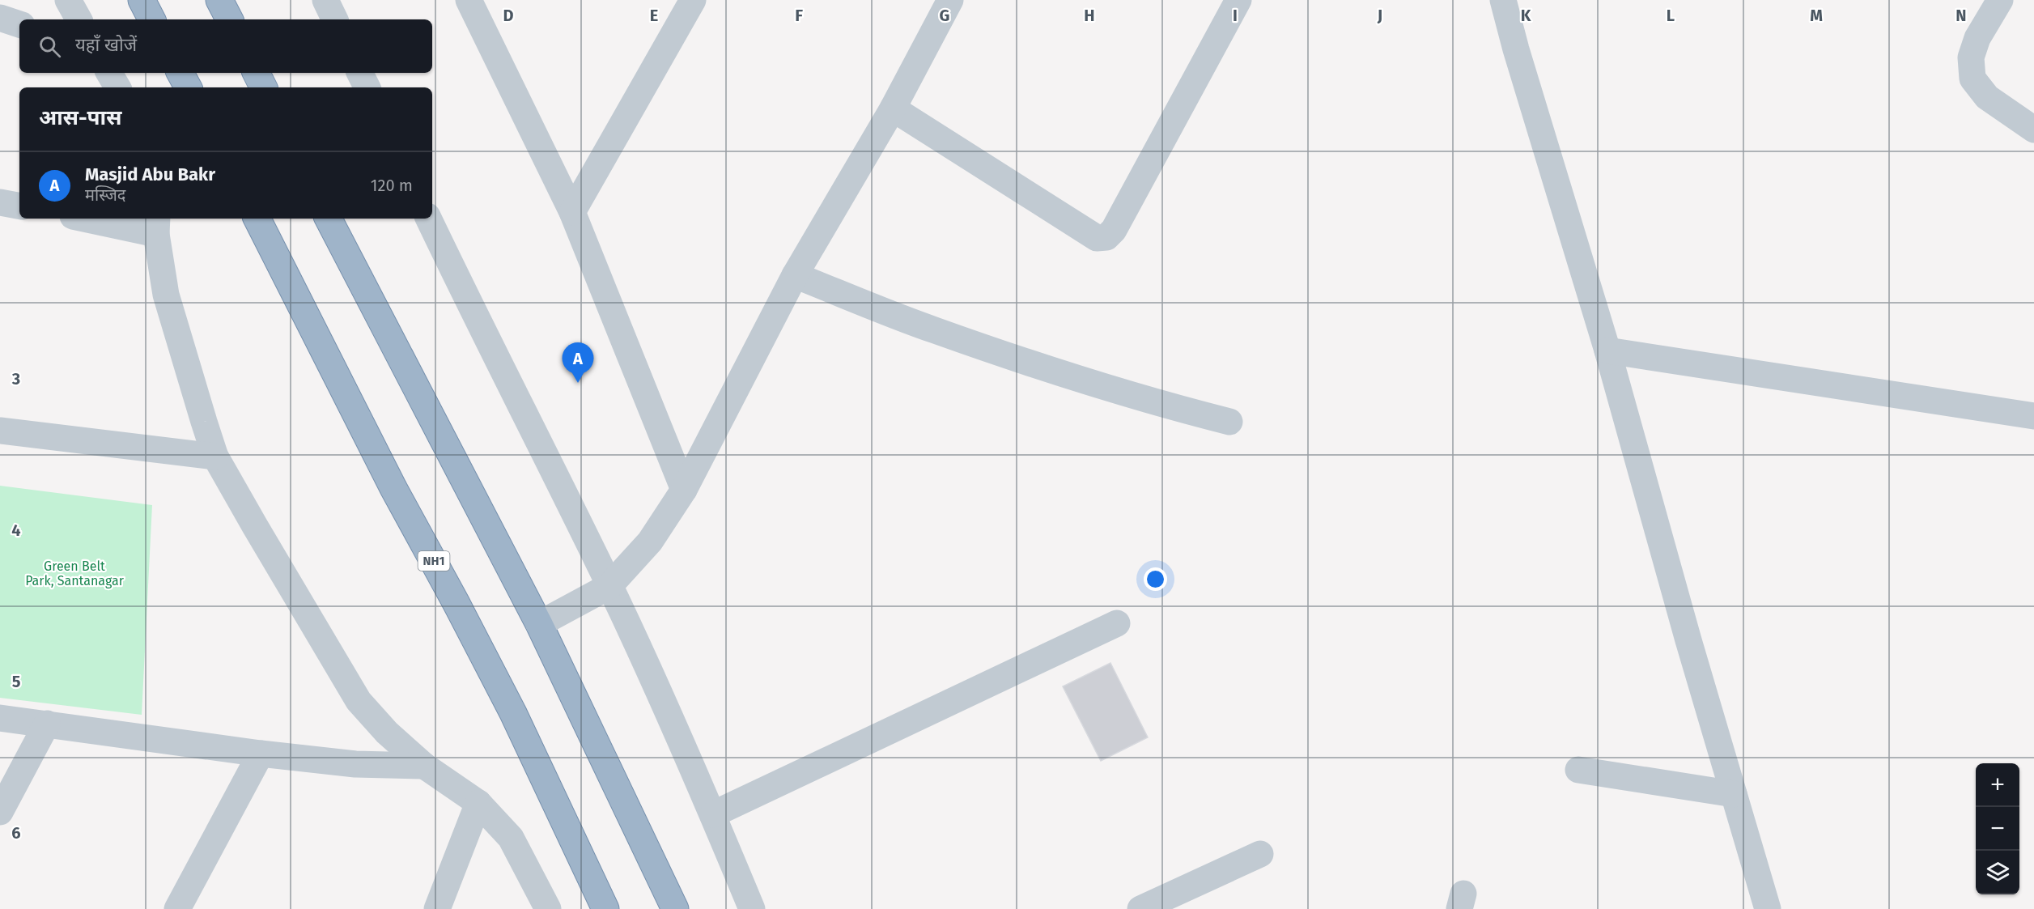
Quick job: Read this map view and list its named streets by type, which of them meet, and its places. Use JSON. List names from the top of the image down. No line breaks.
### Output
{"streets":{"highway":["NH1"]},"parks":["Green Belt Park, Santanagar"],"page":{"search":"यहाँ खोजें","heading":"आस-पास","list":[{"mark":"A","name":"Masjid Abu Bakr","note":"मस्जिद","value":"120 m"}],"pins":"A","map_buttons":["+","−"]},"grid":{"columns":["D","E","F","G","H","I","J","K","L","M","N"],"rows":["3","4","5","6"]}}
